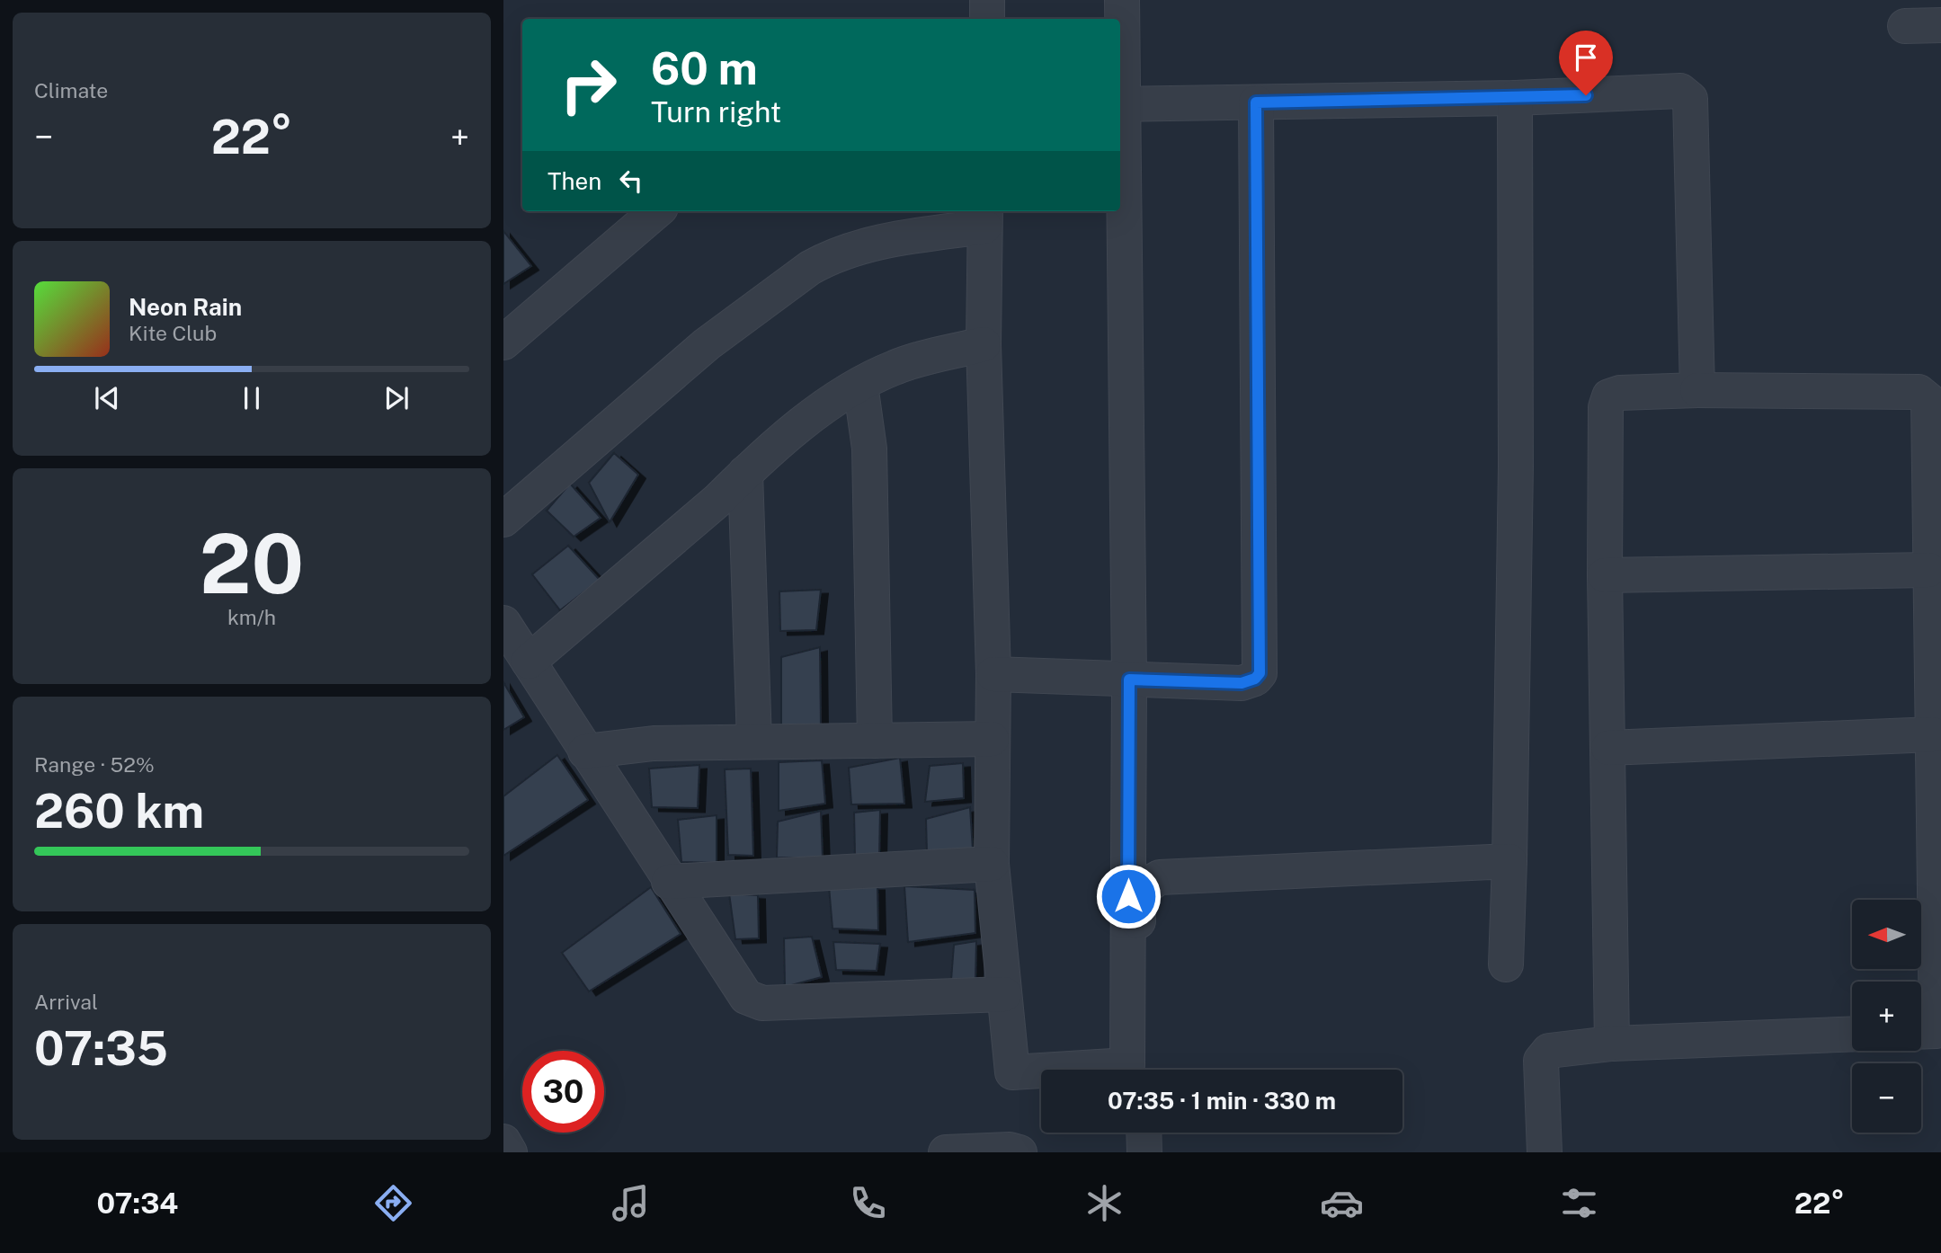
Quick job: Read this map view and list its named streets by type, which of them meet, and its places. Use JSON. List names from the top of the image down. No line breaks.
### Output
{"north":"left","page":{"tile":["Climate",["20","km/h"],["Range · 52%","260 km"],["Arrival","07:35"]],"turn":["60 m","Turn right"],"heat":["−","22°","+"],"then":"Then","song":["Neon Rain","Kite Club"],"map_buttons":["+","−"],"limit":"30","trip":"07:35 · 1 min · 330 m","tabs":["07:34","22°"]}}
